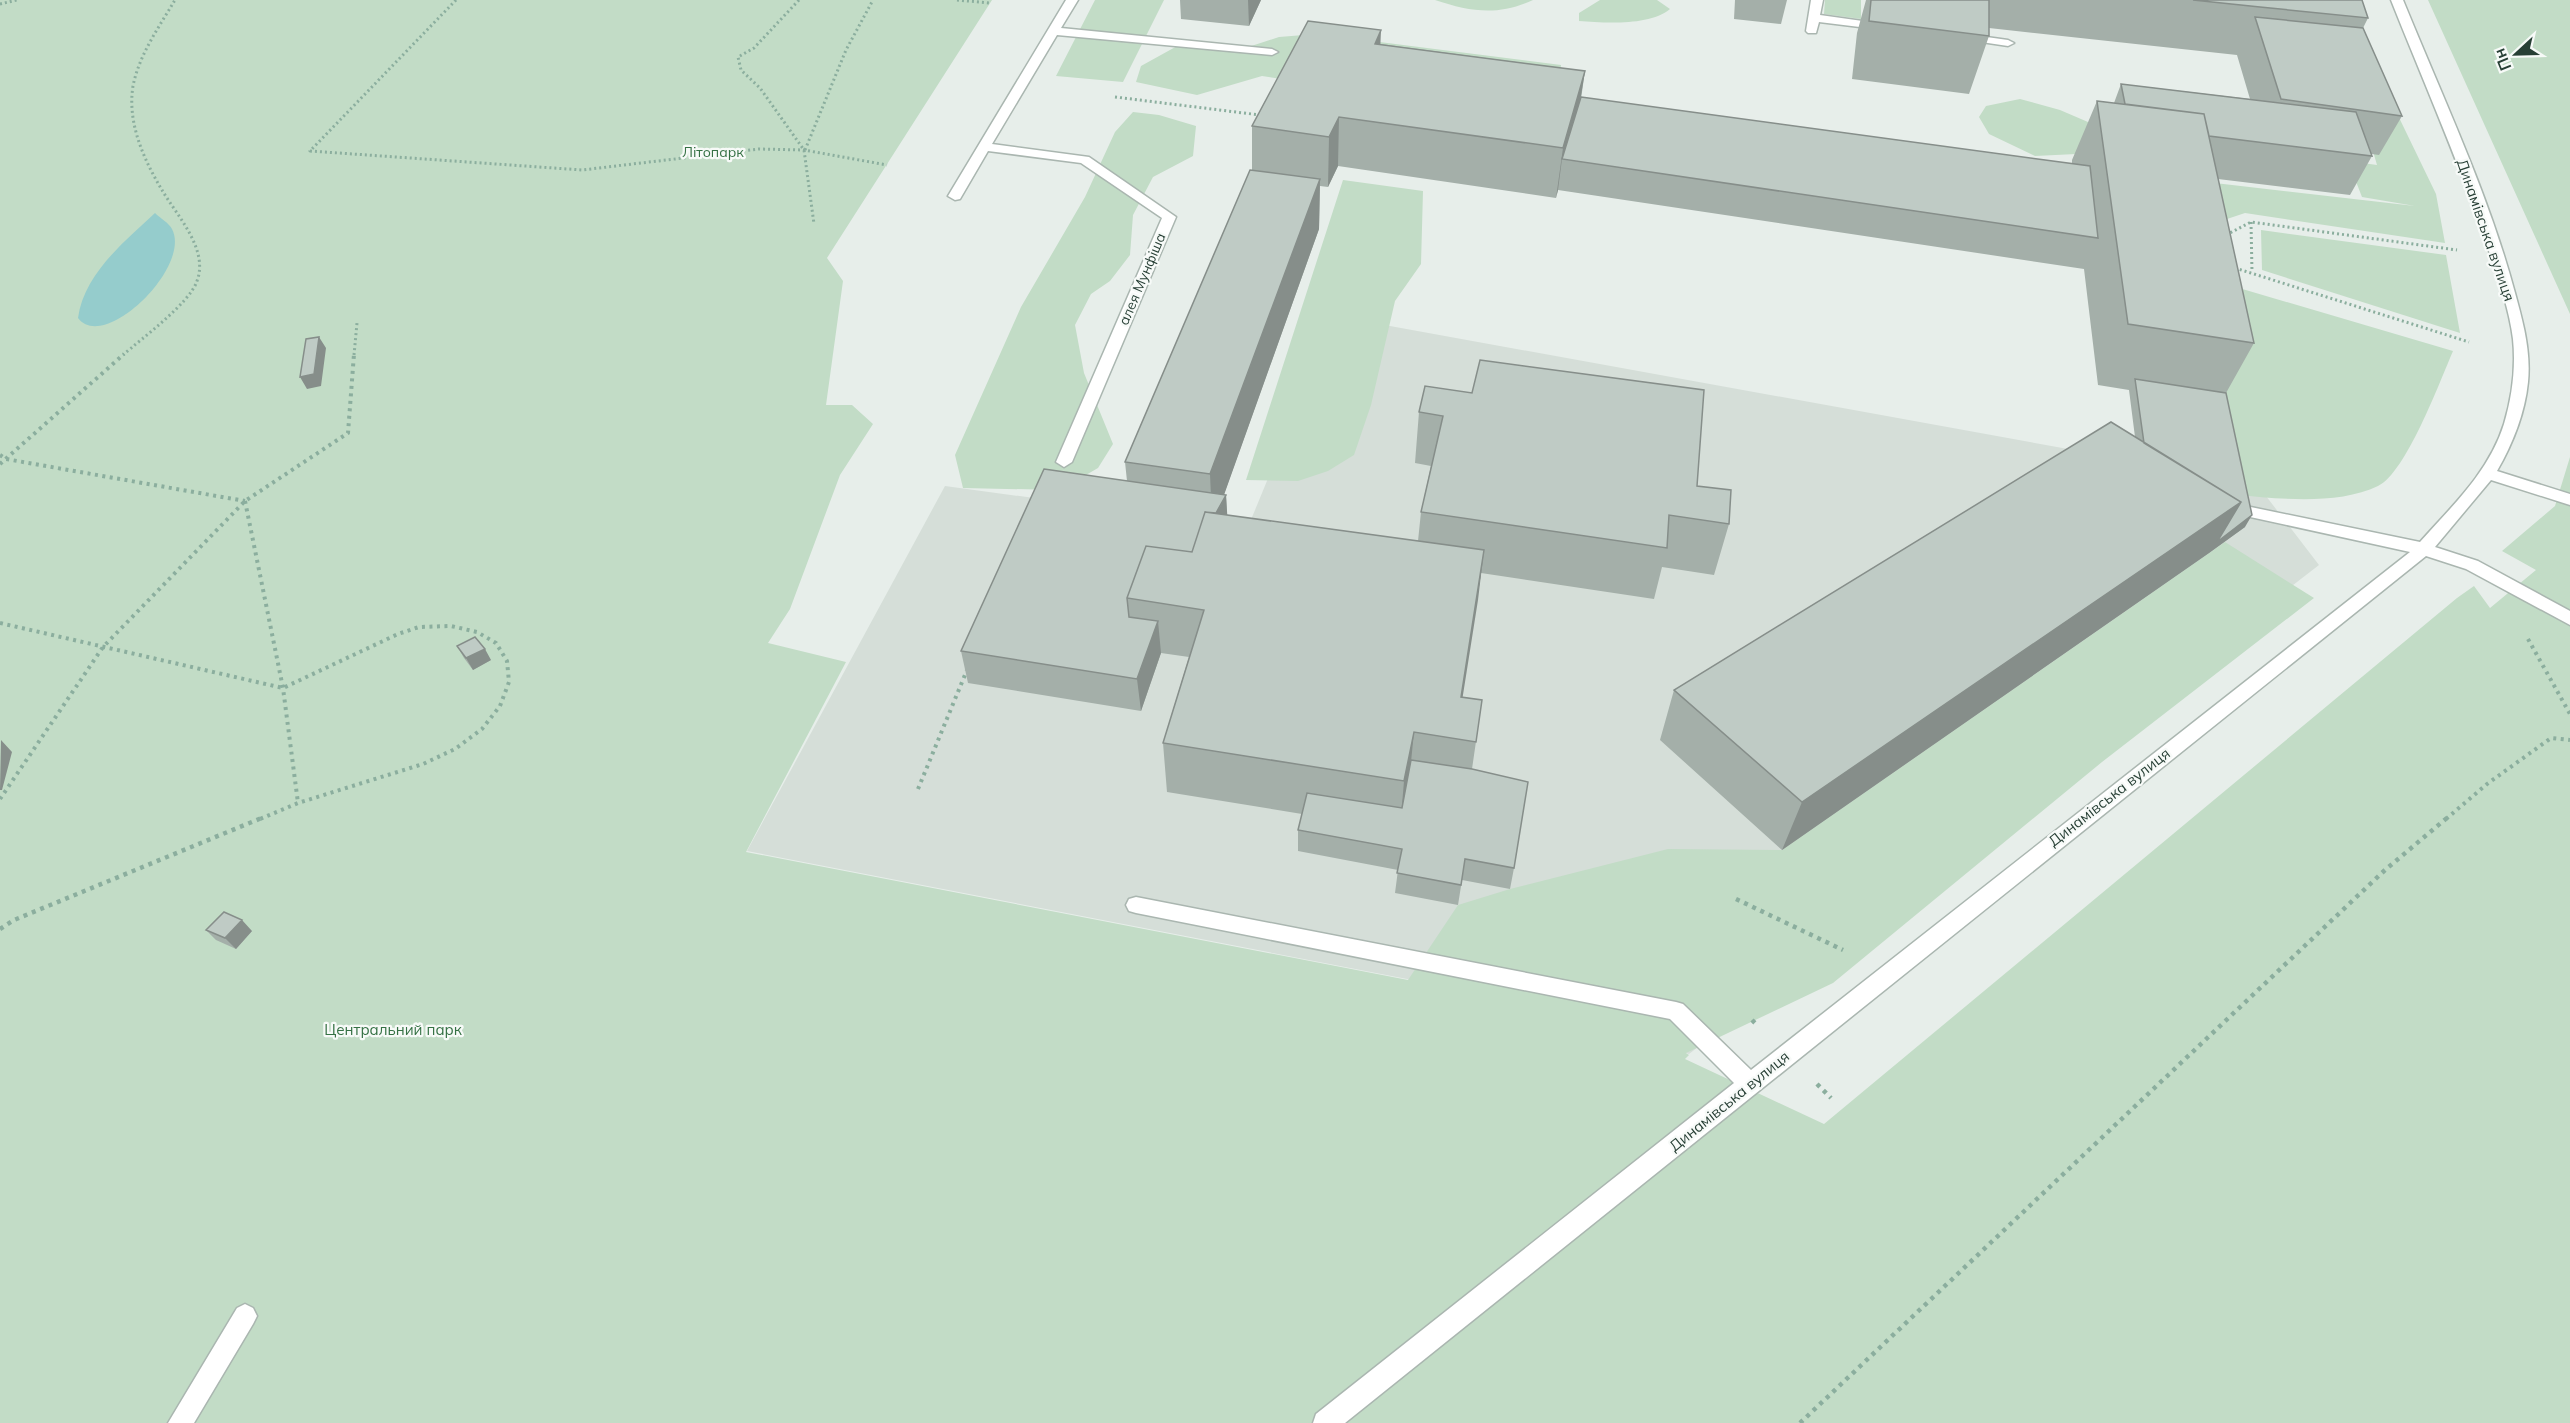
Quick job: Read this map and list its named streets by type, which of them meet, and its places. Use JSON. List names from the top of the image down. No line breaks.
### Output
{"streets":{"street":["Динамівська вулиця","алея Мунфіша"]},"parks":["Літопарк","Центральний парк"],"north":"left"}
